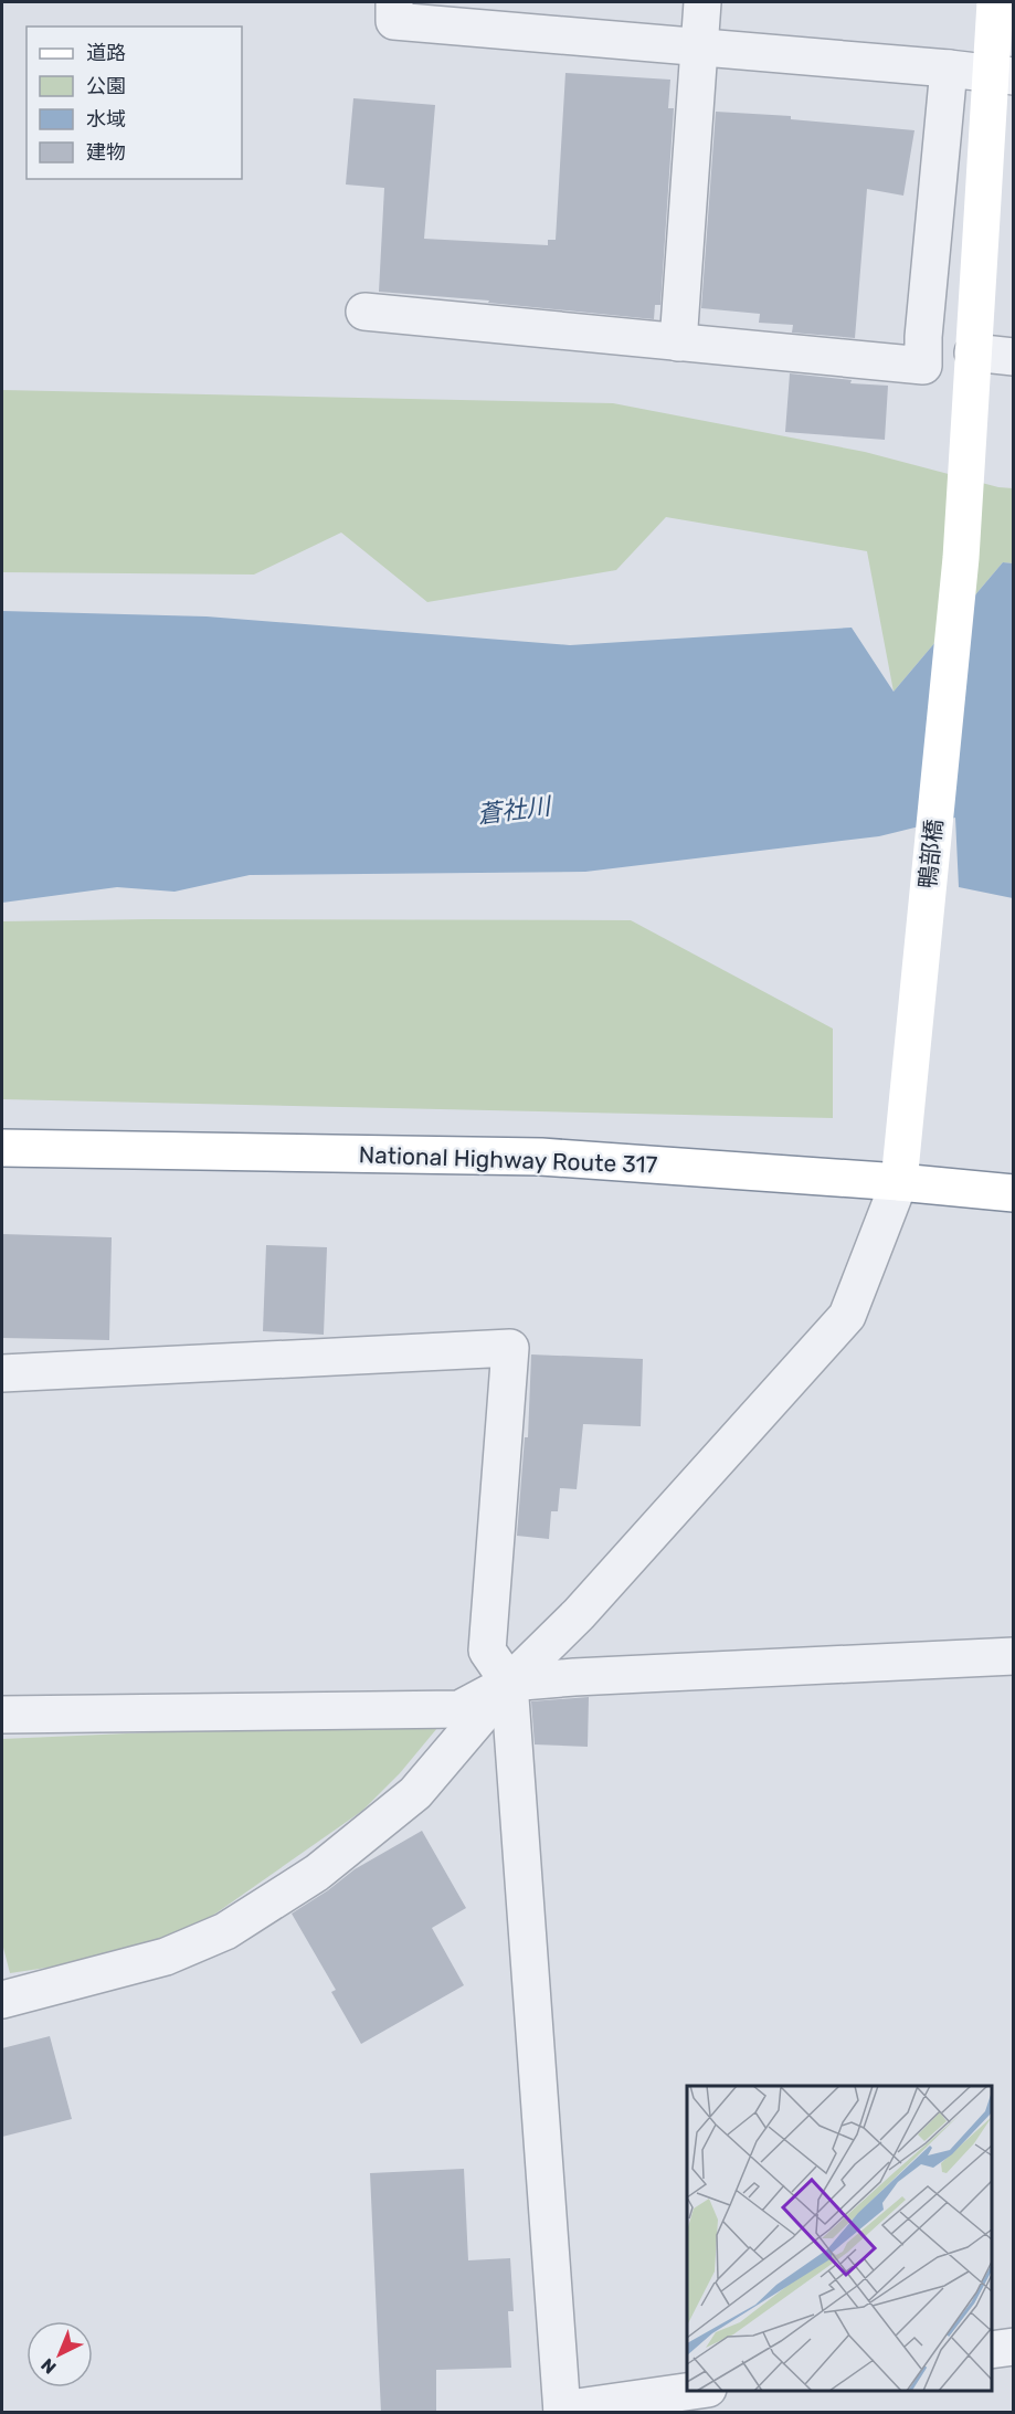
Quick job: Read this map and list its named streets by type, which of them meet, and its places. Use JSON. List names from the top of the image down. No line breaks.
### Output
{"streets":{"main road":["鴨部橋","National Highway Route 317"]},"crossings":[["鴨部橋","National Highway Route 317"]],"water":["蒼社川"],"legend":["道路","公園","水域","建物"],"north":"bottom left"}
